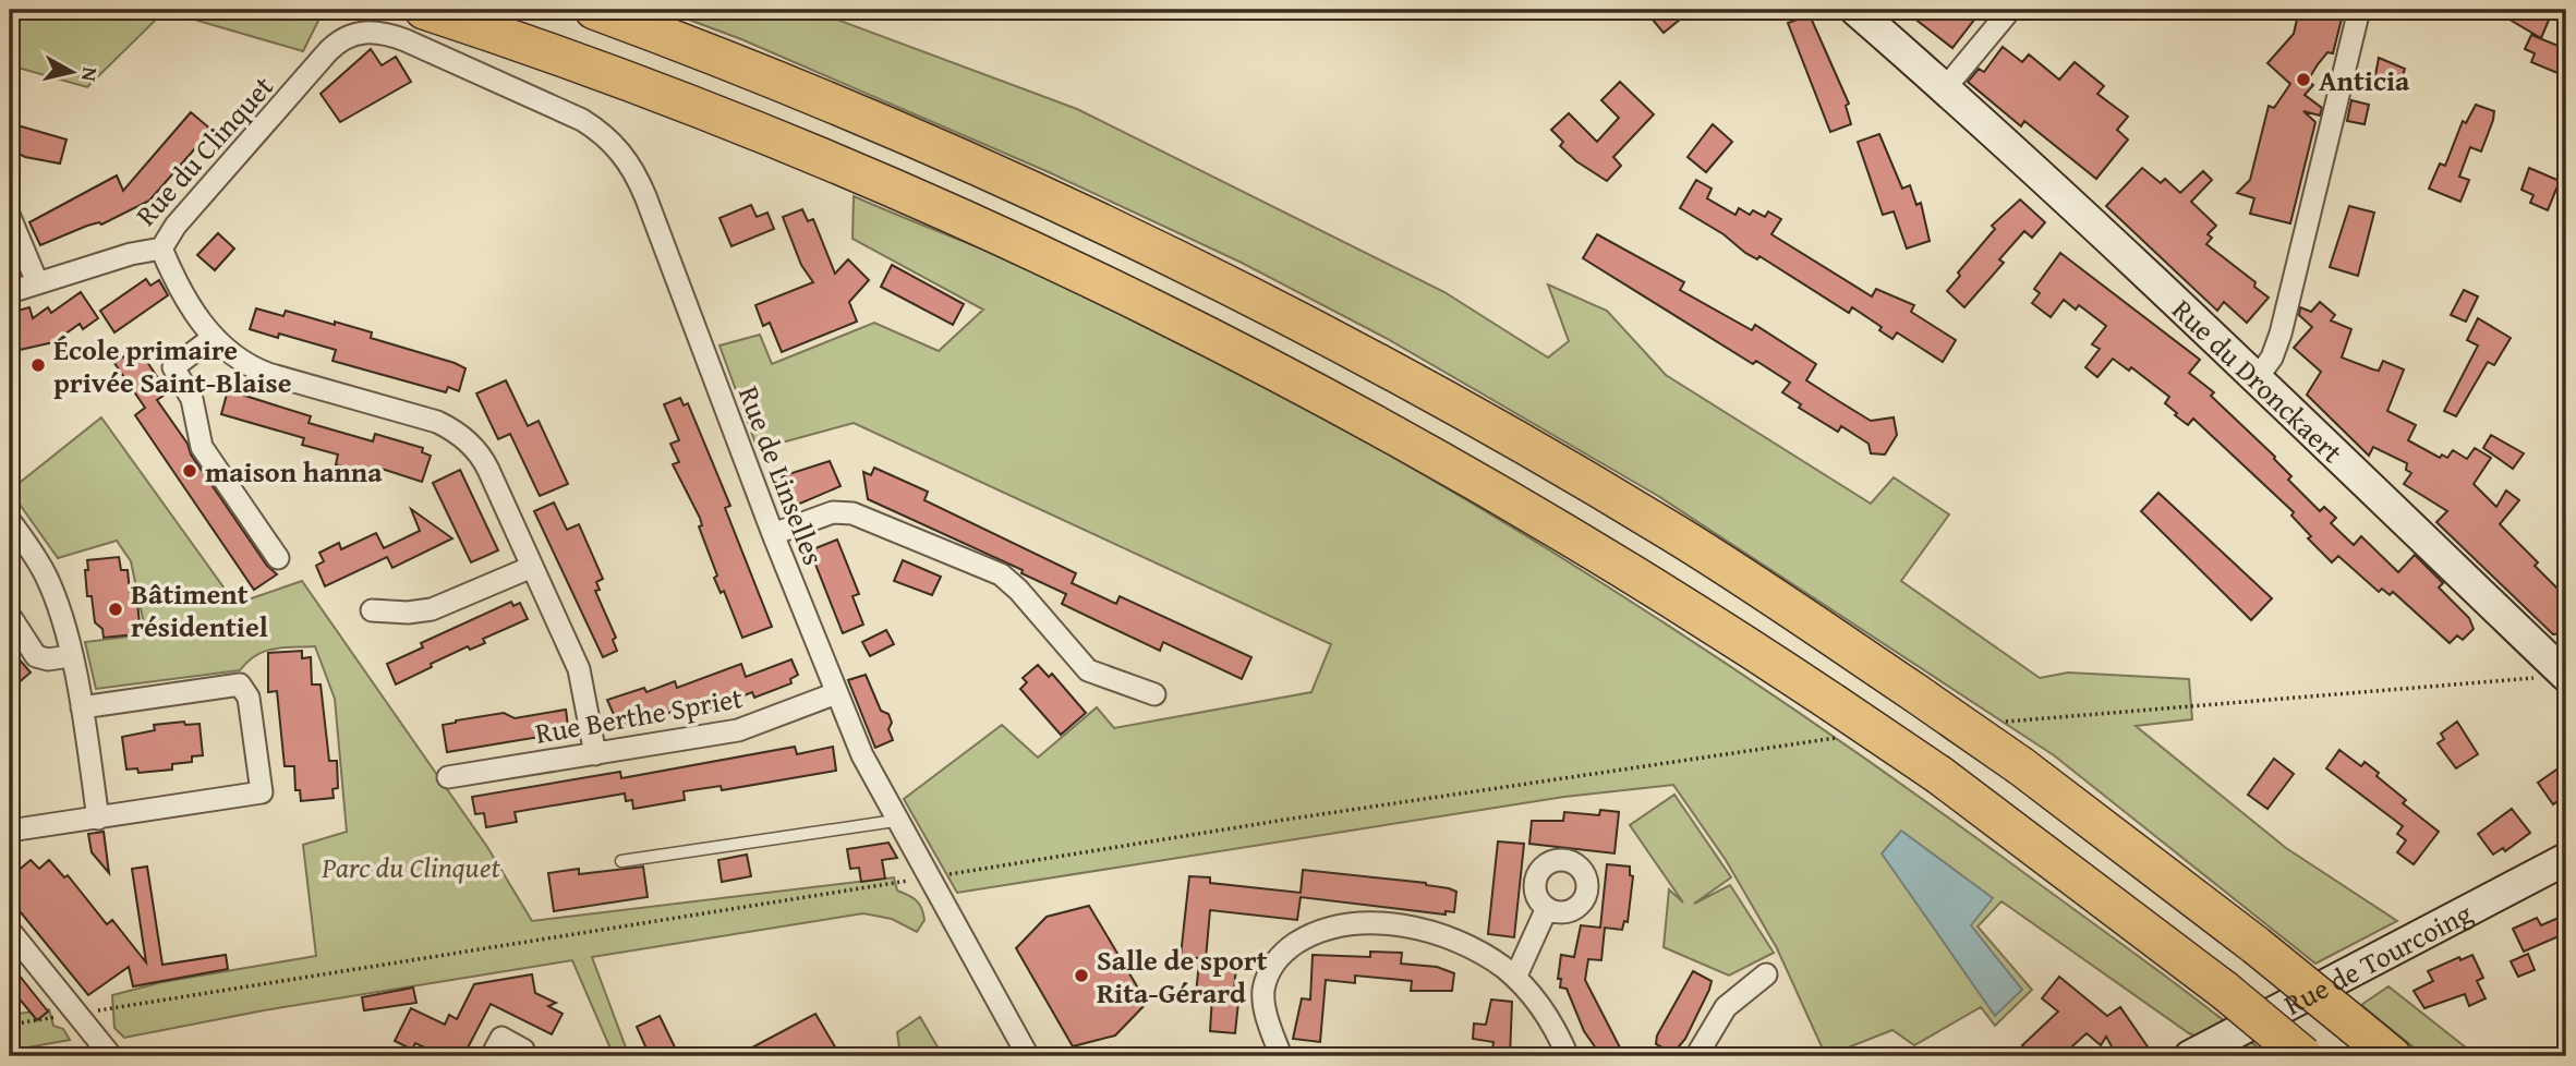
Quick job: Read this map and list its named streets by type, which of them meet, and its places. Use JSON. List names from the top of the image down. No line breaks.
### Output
{"streets":{"main road":["Rue du Dronckaert","Rue de Tourcoing"],"street":["Rue du Clinquet","Rue de Linselles","Rue Berthe Spriet"]},"crossings":[["Rue du Clinquet","Rue de Linselles"],["Rue de Linselles","Rue Berthe Spriet"]],"parks":["Parc du Clinquet"],"places":["Anticia","École primaire privée Saint-Blaise","maison hanna","Bâtiment résidentiel","Salle de sport Rita-Gérard"],"north":"right"}
